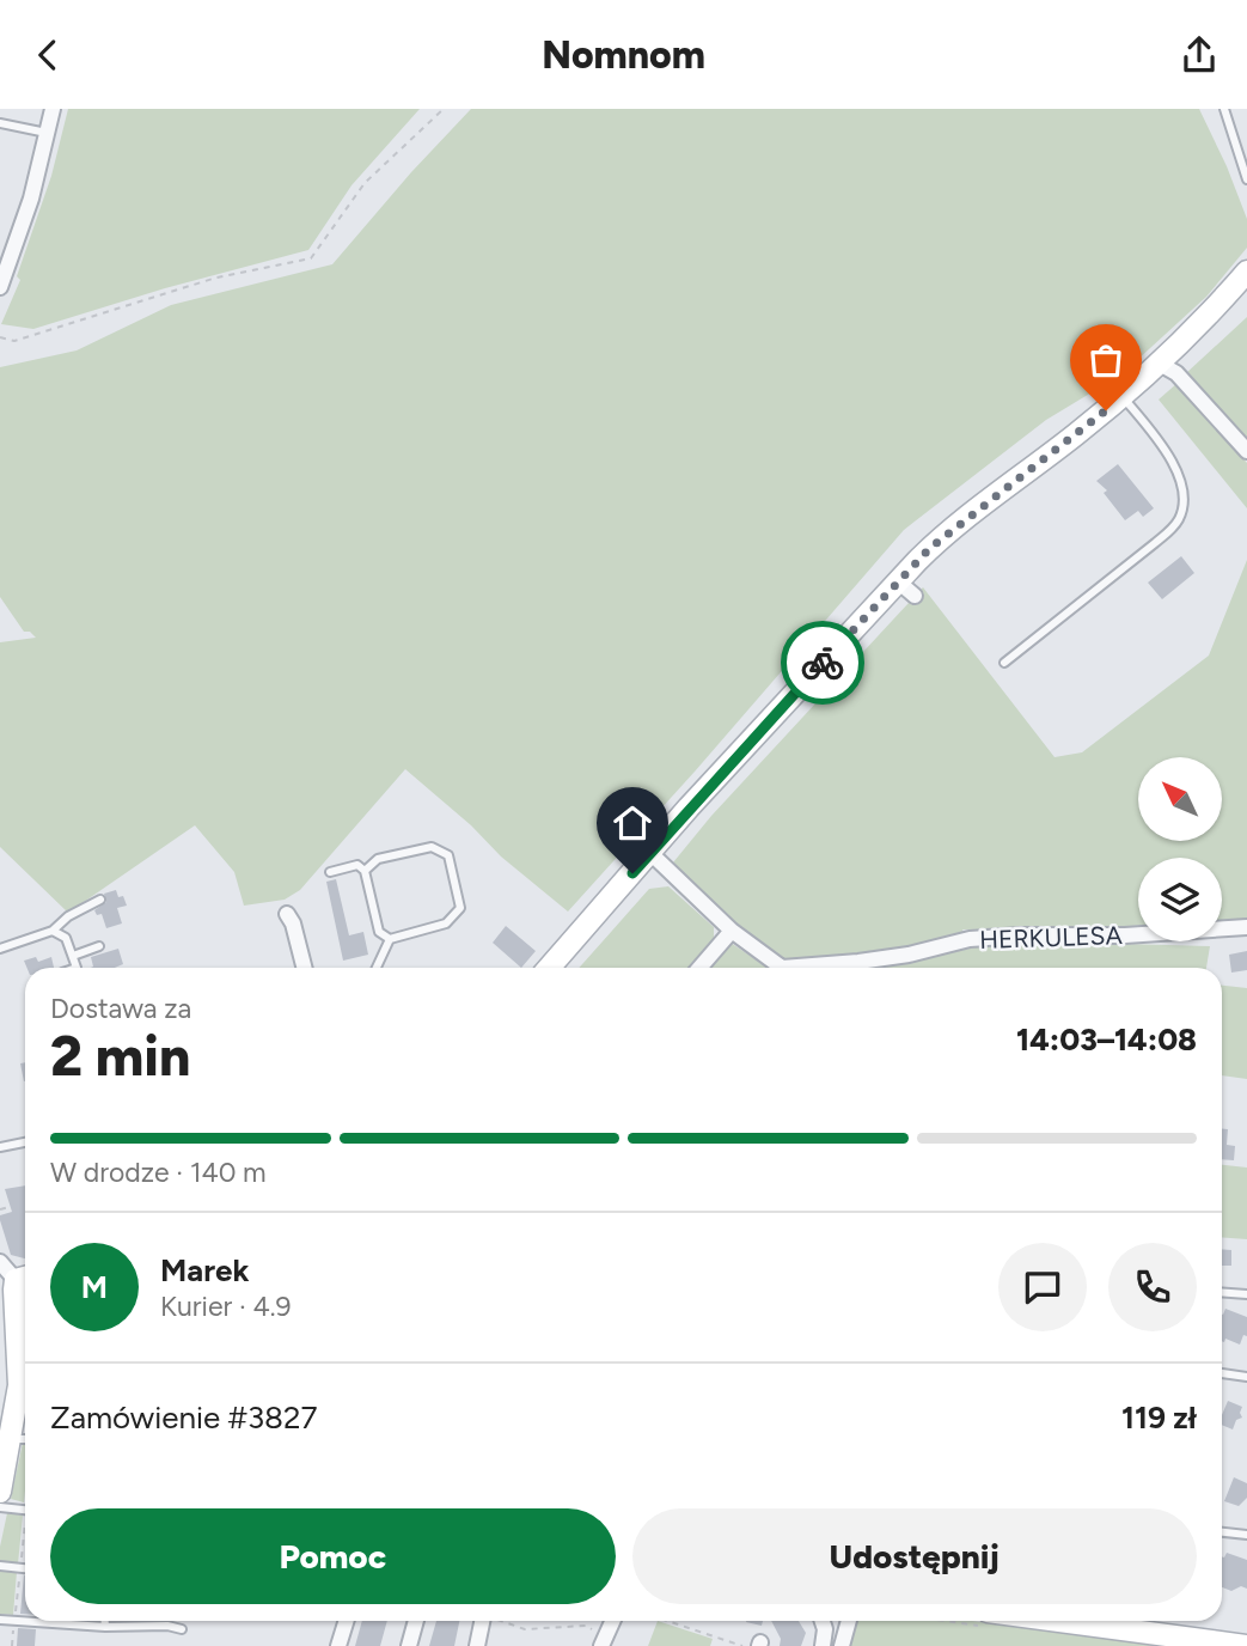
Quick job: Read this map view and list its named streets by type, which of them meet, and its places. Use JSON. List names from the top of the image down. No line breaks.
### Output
{"streets":{"street":["HERKULESA"]},"north":"top left","page":{"header":"Nomnom","heading":["2 min","Dostawa za","14:03–14:08"],"panel":["Marek","Kurier · 4.9","Zamówienie #3827","119 zł"],"bar":"W drodze · 140 m","round":"M","buttons":["Pomoc","Udostępnij"]}}
